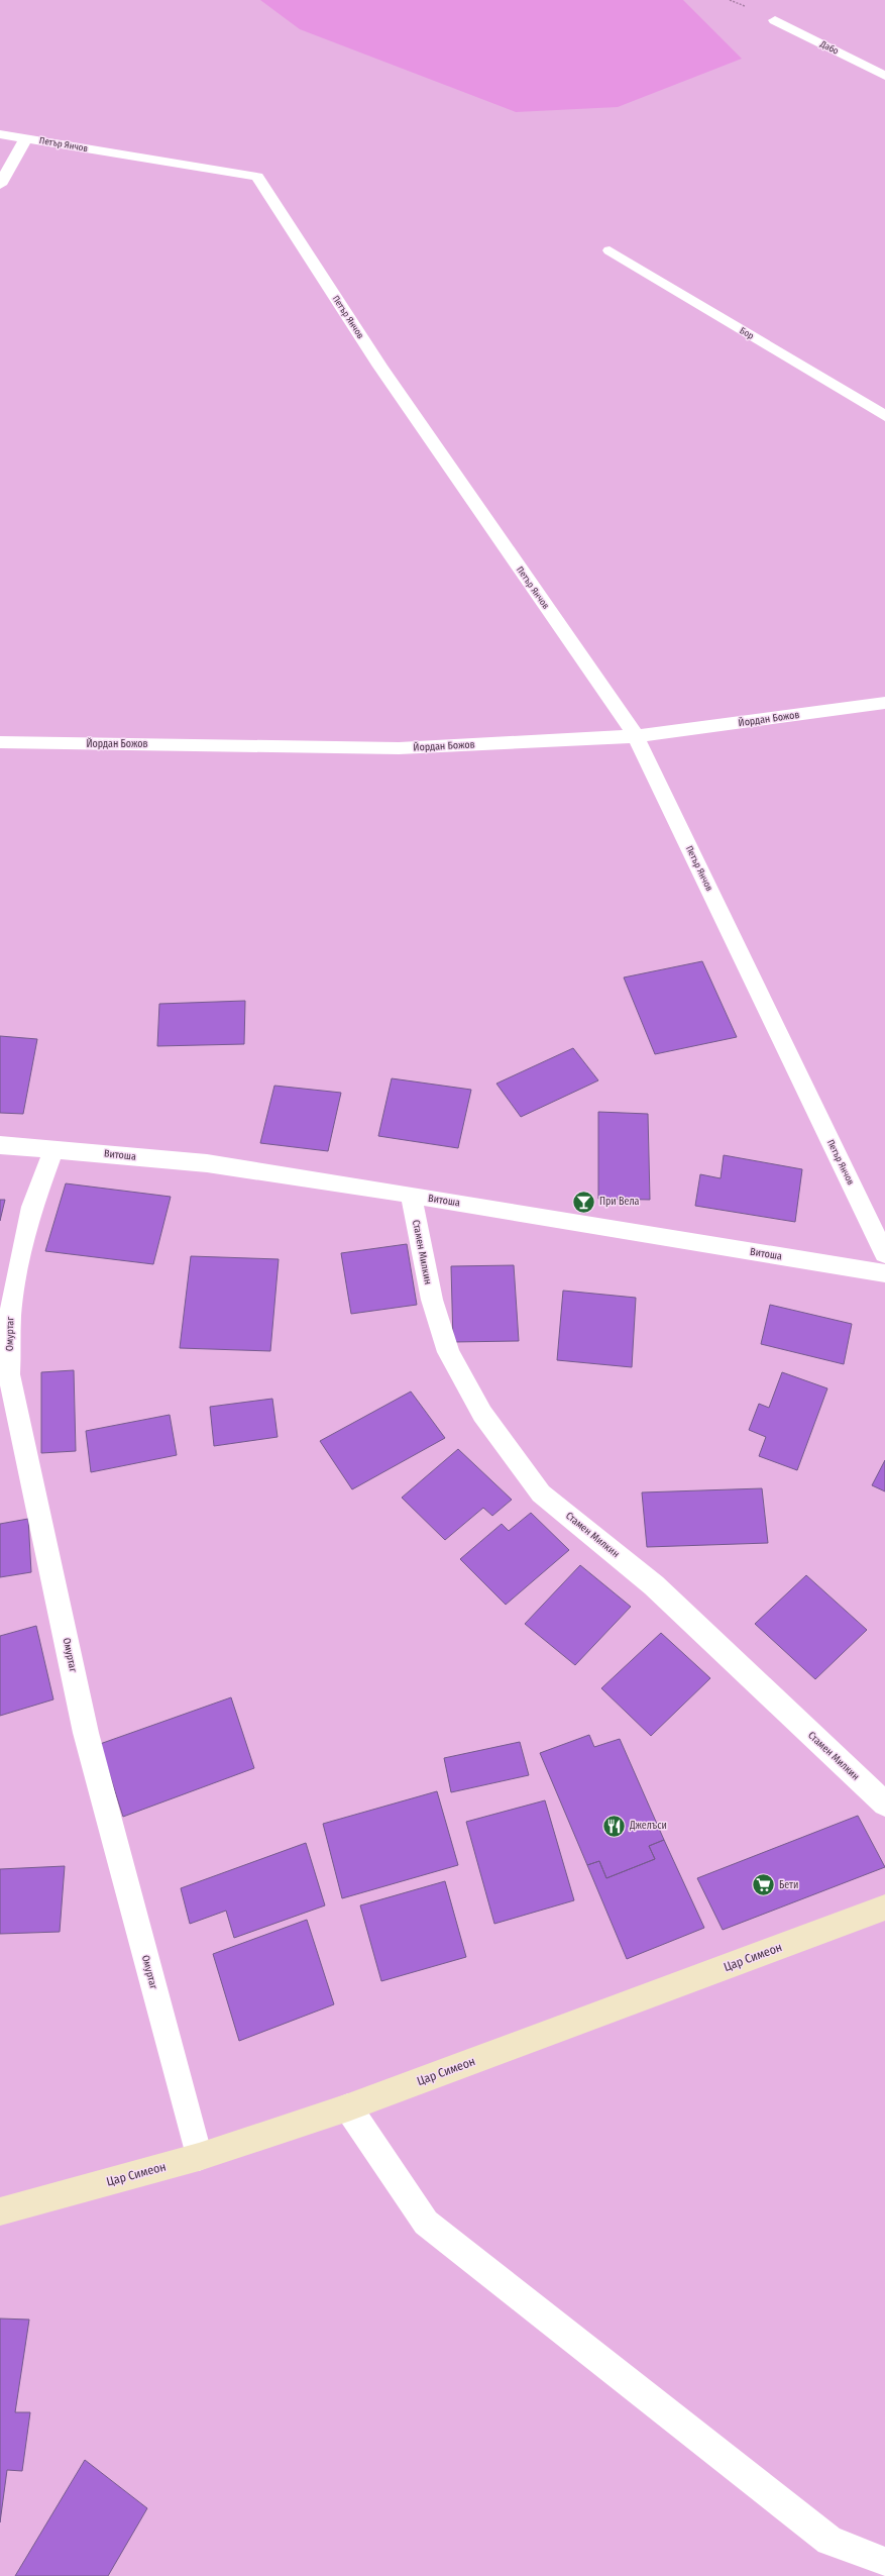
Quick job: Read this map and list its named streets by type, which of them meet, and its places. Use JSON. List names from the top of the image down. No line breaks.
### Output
{"streets":{"street":["Дабо","Петър Янчов","Бор","Йордан Божов","Витоша","Стамен Милкин","Омуртаг","Цар Симеон"]},"crossings":[["Петър Янчов","Йордан Божов"],["Витоша","Стамен Милкин"],["Витоша","Омуртаг"],["Омуртаг","Цар Симеон"]],"places":{"bar":["При Вела"],"restaurant":["Джелъси"],"supermarket":["Бети"]}}
